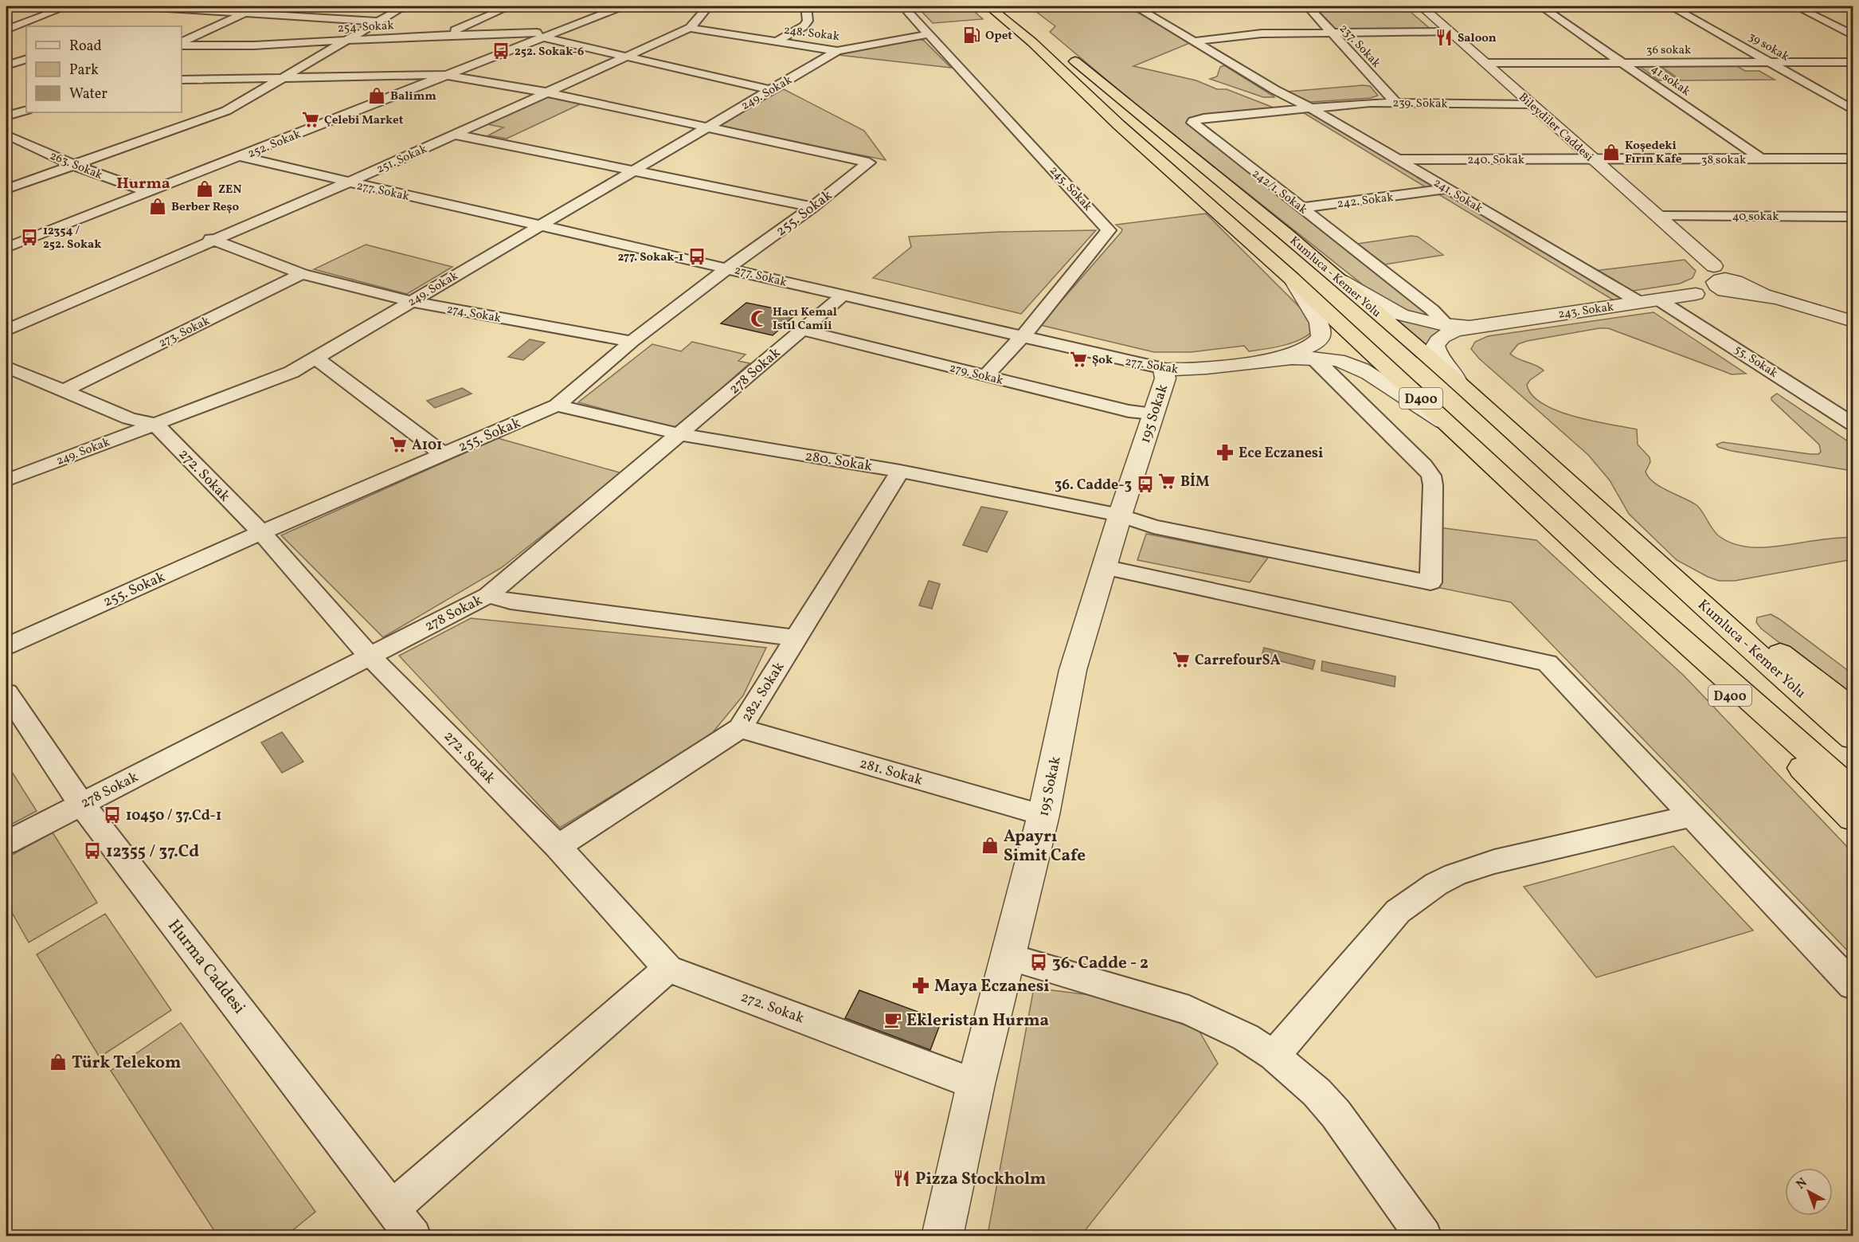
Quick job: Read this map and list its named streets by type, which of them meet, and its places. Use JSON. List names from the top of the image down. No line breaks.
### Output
{"streets":{"highway":["Kumluca - Kemer Yolu","D400"],"street":["254. Sokak","248. Sokak","237. Sokak","39 sokak","36 sokak","41 sokak","249. Sokak","239. Sokak","Bileydiler Caddesi","252. Sokak","251. Sokak","240. Sokak","38 sokak","263. Sokak","245. Sokak","277. Sokak","242/1. Sokak","241. Sokak","242. Sokak","255. Sokak","40 sokak","243. Sokak","274. Sokak","273. Sokak","55. Sokak","278 Sokak","279. Sokak","195 Sokak","280. Sokak","272. Sokak","282. Sokak","281. Sokak","Hurma Caddesi"]},"crossings":[["254. Sokak","252. Sokak"],["248. Sokak","249. Sokak"],["248. Sokak","251. Sokak"],["248. Sokak","245. Sokak"],["237. Sokak","239. Sokak"],["39 sokak","36 sokak"],["36 sokak","41 sokak"],["36 sokak","Bileydiler Caddesi"],["41 sokak","38 sokak"],["249. Sokak","277. Sokak"],["249. Sokak","255. Sokak"],["249. Sokak","274. Sokak"],["249. Sokak","272. Sokak"],["239. Sokak","Bileydiler Caddesi"],["239. Sokak","242/1. Sokak"],["239. Sokak","241. Sokak"],["Bileydiler Caddesi","240. Sokak"],["Bileydiler Caddesi","38 sokak"],["Bileydiler Caddesi","40 sokak"],["Bileydiler Caddesi","243. Sokak"],["252. Sokak","263. Sokak"],["252. Sokak","277. Sokak"],["251. Sokak","277. Sokak"],["251. Sokak","274. Sokak"],["240. Sokak","38 sokak"],["240. Sokak","241. Sokak"],["245. Sokak","277. Sokak"],["245. Sokak","279. Sokak"],["277. Sokak","255. Sokak"],["277. Sokak","278 Sokak"],["277. Sokak","195 Sokak"],["242/1. Sokak","241. Sokak"],["242/1. Sokak","242. Sokak"],["241. Sokak","242. Sokak"],["241. Sokak","243. Sokak"],["255. Sokak","274. Sokak"],["255. Sokak","280. Sokak"],["255. Sokak","272. Sokak"],["243. Sokak","55. Sokak"],["274. Sokak","273. Sokak"],["278 Sokak","279. Sokak"],["278 Sokak","280. Sokak"],["278 Sokak","272. Sokak"],["278 Sokak","Hurma Caddesi"],["279. Sokak","195 Sokak"],["195 Sokak","280. Sokak"],["195 Sokak","272. Sokak"],["195 Sokak","281. Sokak"],["280. Sokak","282. Sokak"],["272. Sokak","282. Sokak"],["282. Sokak","281. Sokak"]],"districts":["Hurma"],"places":{"fuel station":["Opet"],"restaurant":["Saloon","Pizza Stockholm"],"bus stop":["252. Sokak-6","12354 / 252. Sokak","277. Sokak-1","36. Cadde-3","10450 / 37.Cd-1","12355 / 37.Cd","36. Cadde - 2"],"shop":["Balimm","Koşedeki Fırın Kafe","ZEN","Berber Reşo","Apayrı Simit Cafe","Türk Telekom"],"supermarket":["Çelebi Market","Şok","A101","BİM","CarrefourSA"],"mosque":["Hacı Kemal Istıl Camii"],"pharmacy":["Ece Eczanesi","Maya Eczanesi"],"cafe":["Ekleristan Hurma"]},"legend":["Road","Park","Water"],"north":"top left"}
